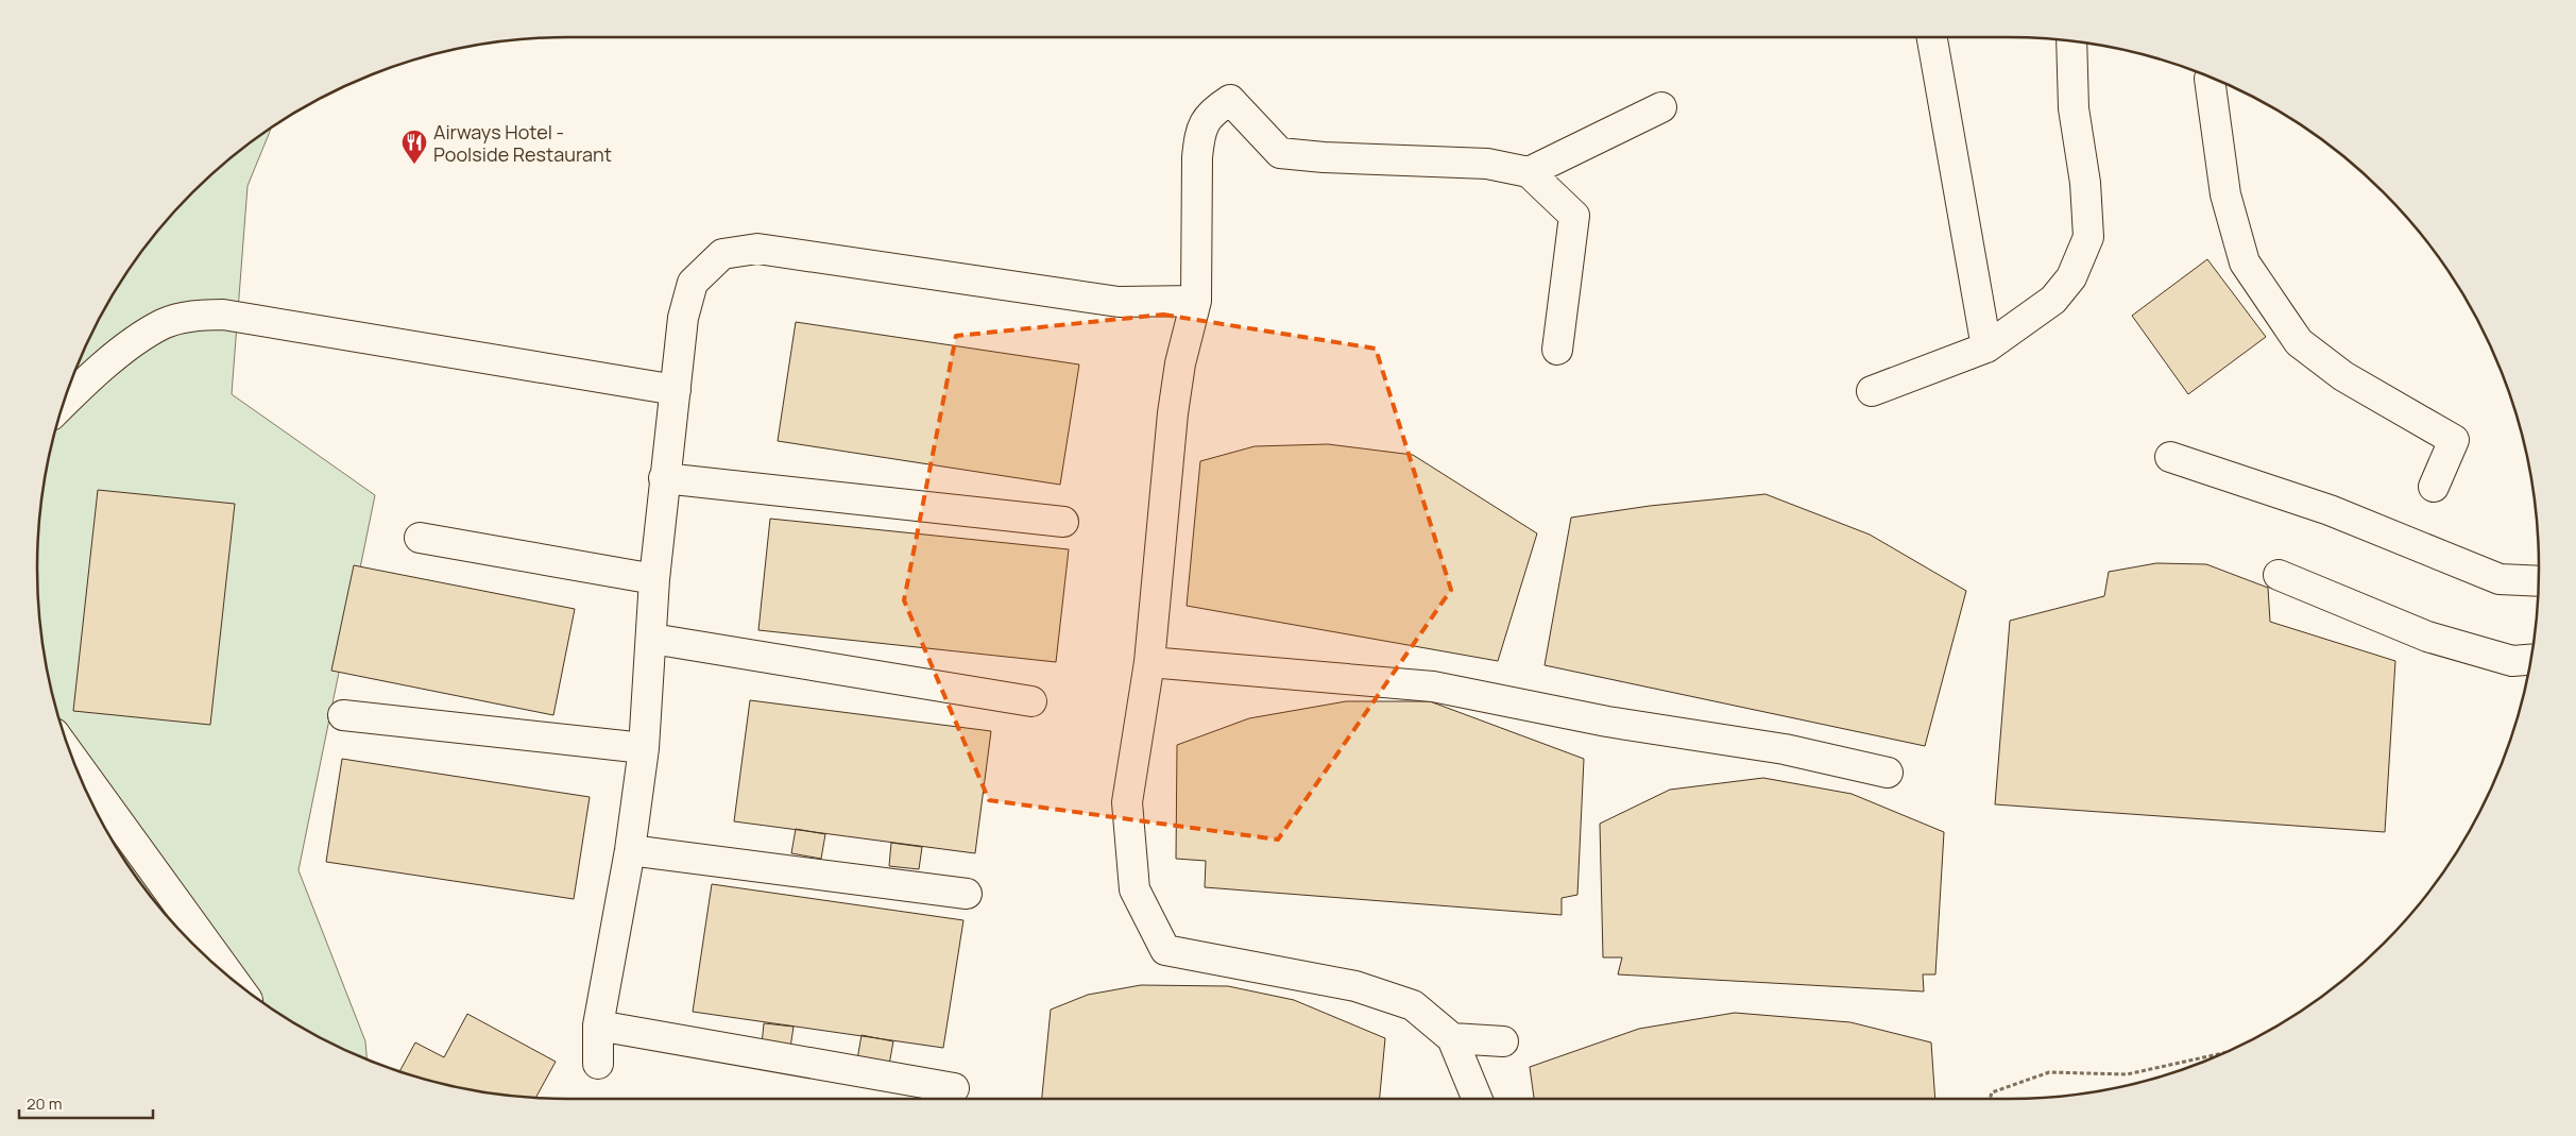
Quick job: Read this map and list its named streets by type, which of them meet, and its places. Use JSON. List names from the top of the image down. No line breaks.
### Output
{"places":{"restaurant":["Airways Hotel - Poolside Restaurant"]},"scale_bar":"20 m"}
